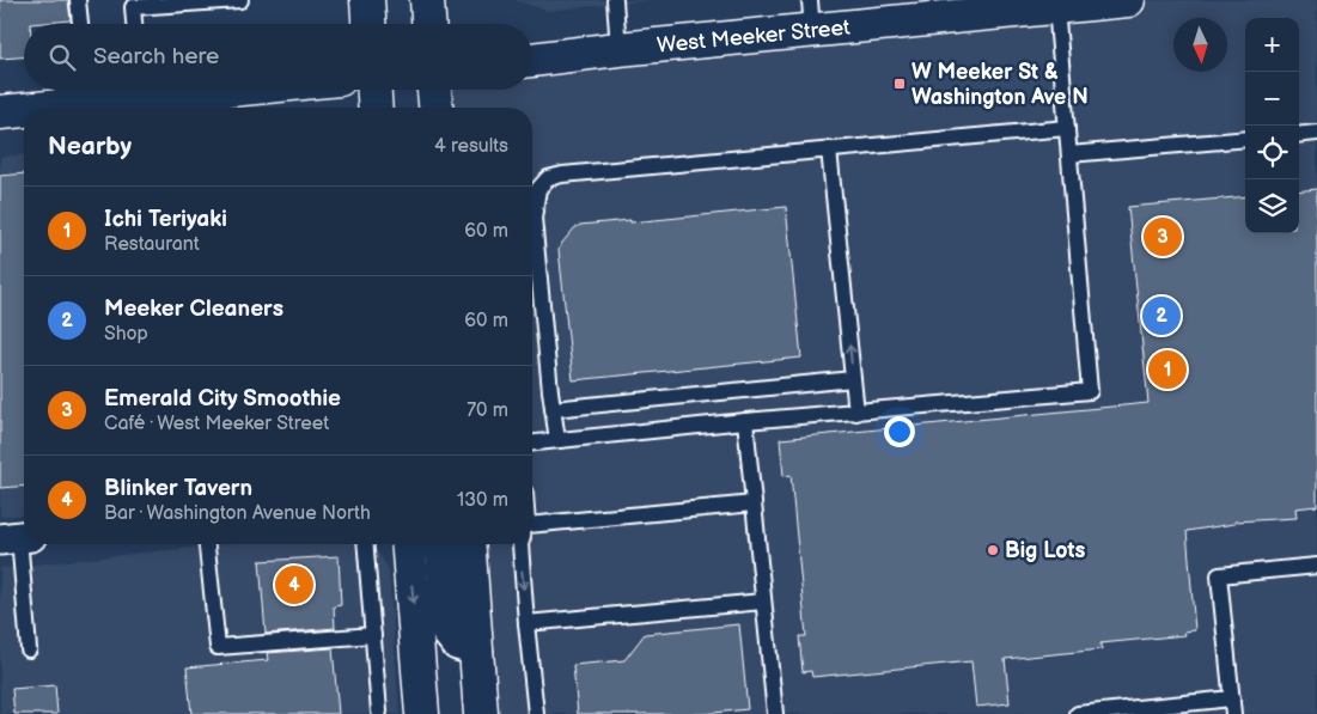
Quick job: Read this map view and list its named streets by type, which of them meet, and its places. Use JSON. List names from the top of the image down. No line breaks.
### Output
{"streets":{"main road":["West Meeker Street"]},"places":{"transit":["W Meeker St & Washington Ave N"],"other":["Big Lots"]},"north":"bottom","page":{"map_buttons":["+","−"],"search":"Search here","heading":["Nearby","4 results"],"list":[{"mark":"1","name":"Ichi Teriyaki","note":"Restaurant","value":"60 m"},{"mark":"2","name":"Meeker Cleaners","note":"Shop","value":"60 m"},{"mark":"3","name":"Emerald City Smoothie","note":"Café · West Meeker Street","value":"70 m"},{"mark":"4","name":"Blinker Tavern","note":"Bar · Washington Avenue North","value":"130 m"}],"pins":["3","2","1","4"]}}
